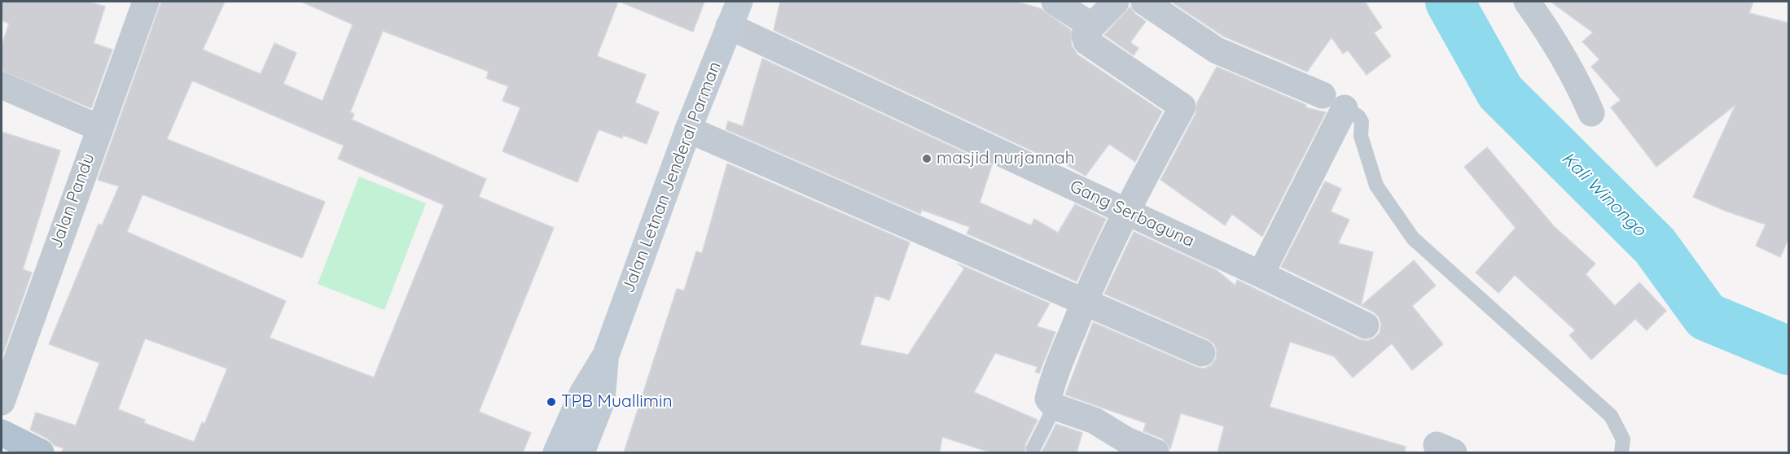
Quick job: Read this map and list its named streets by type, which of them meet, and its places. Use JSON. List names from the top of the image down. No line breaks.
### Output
{"streets":{"street":["Jalan Letnan Jenderal Parman","Jalan Pandu","Gang Serbaguna"]},"crossings":[["Jalan Letnan Jenderal Parman","Gang Serbaguna"]],"water":["Kali Winongo"],"places":["masjid nurjannah","TPB Muallimin"]}
